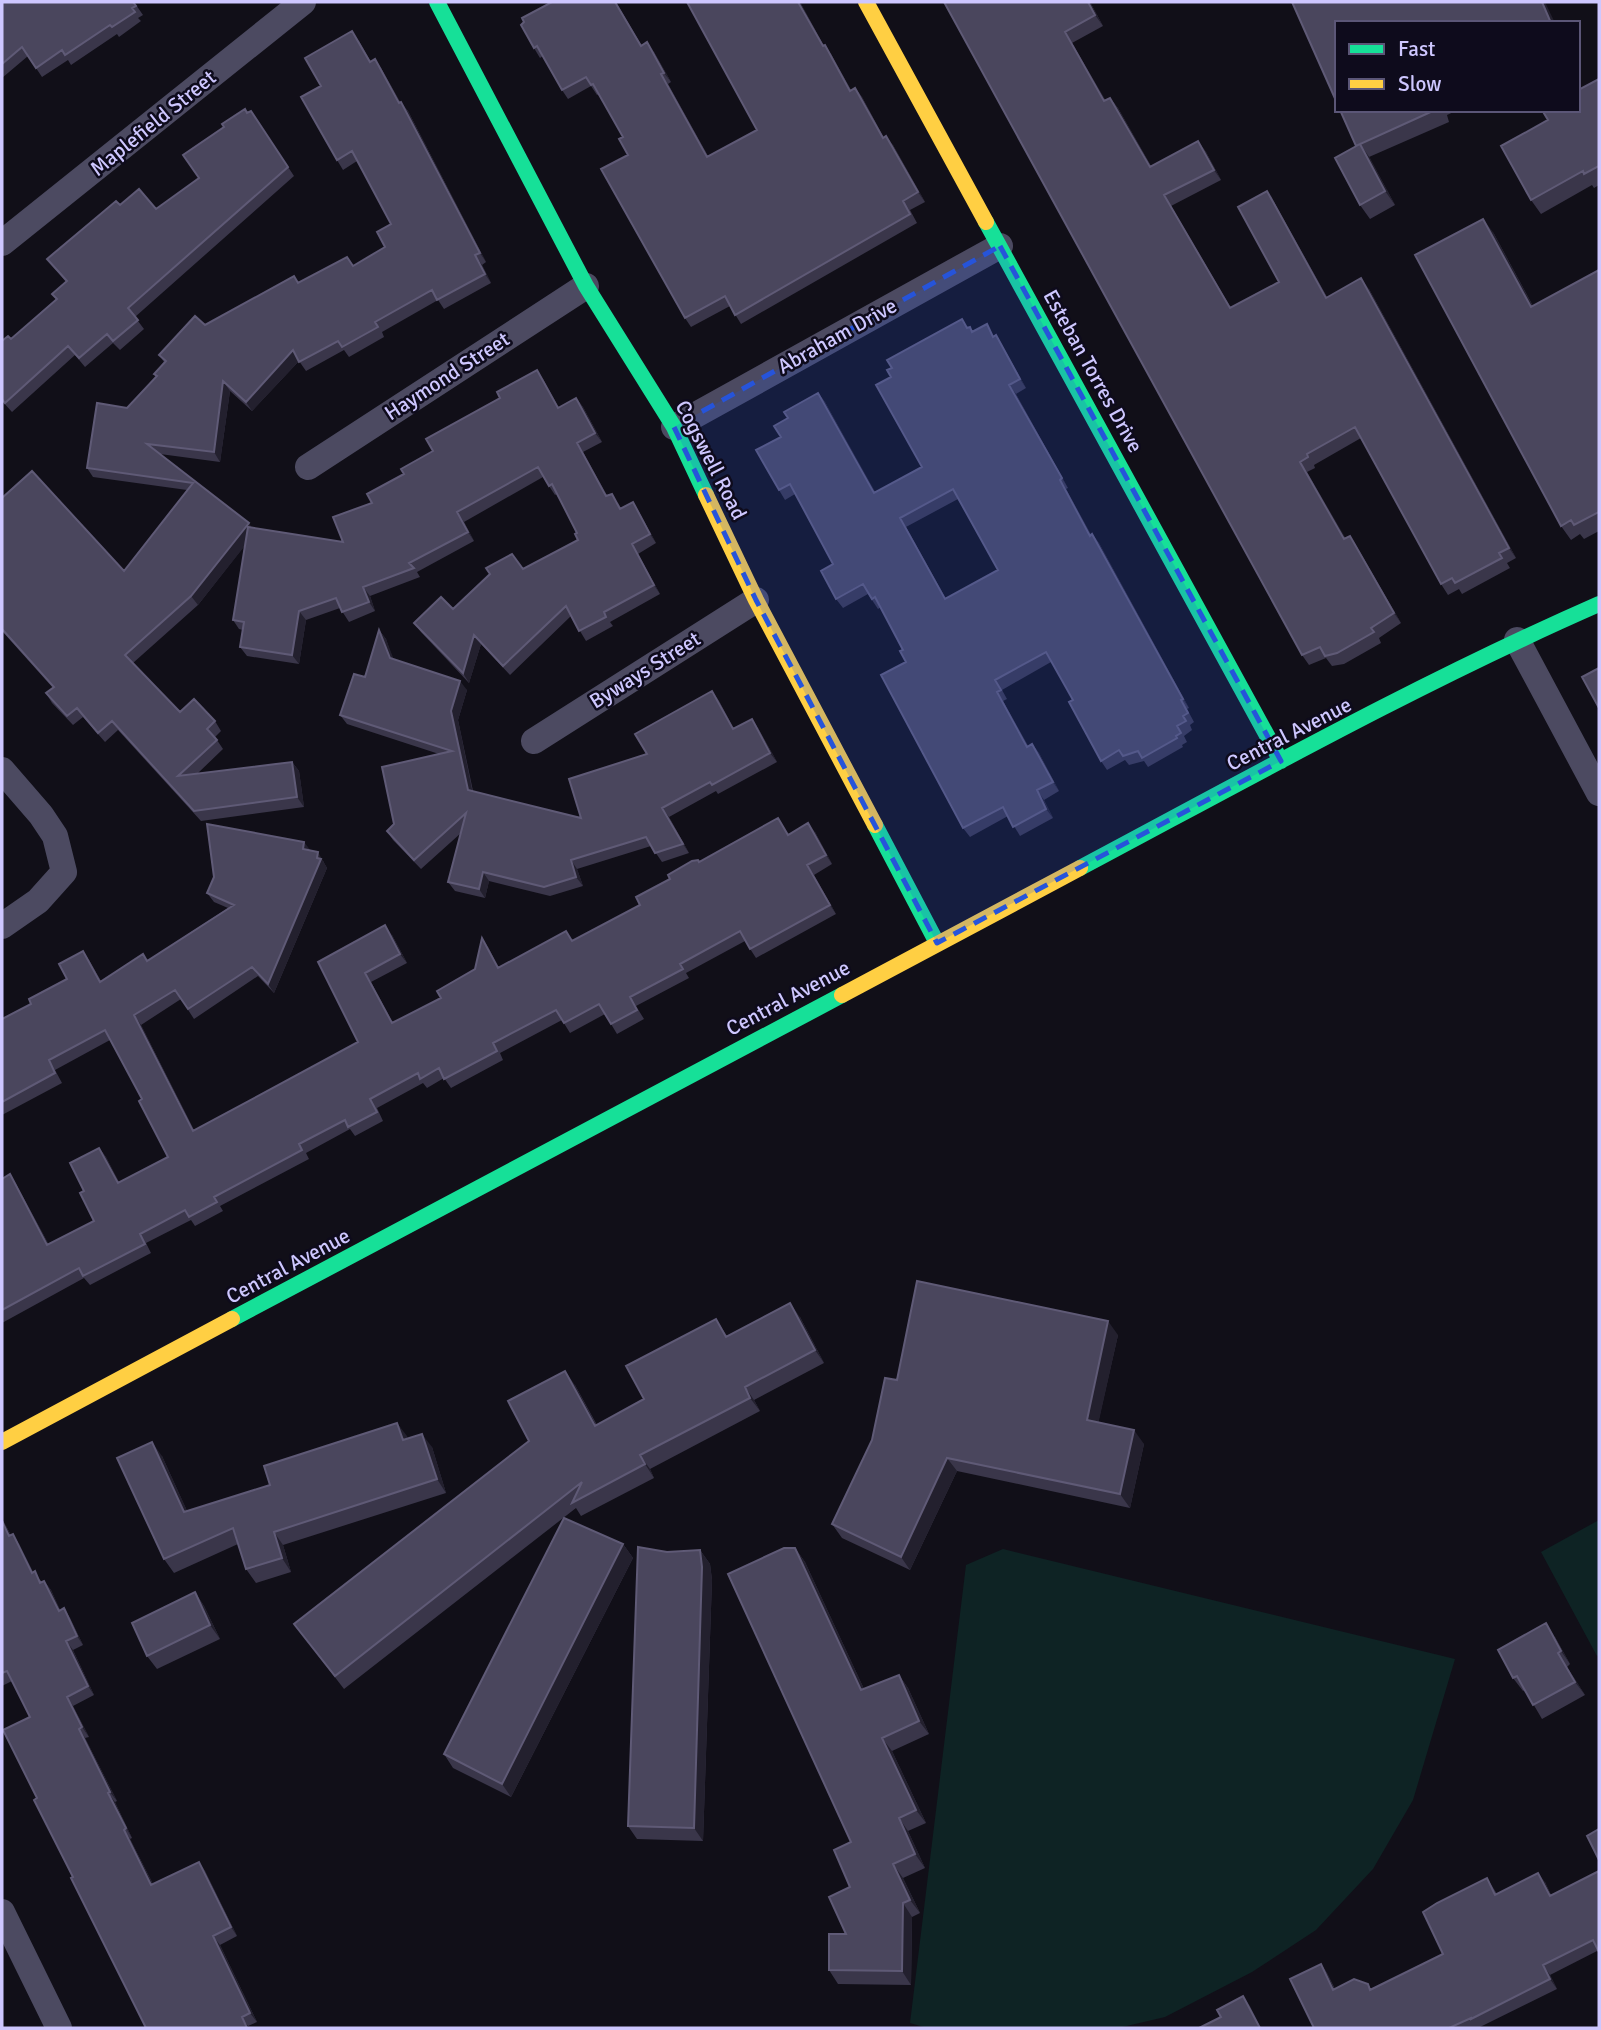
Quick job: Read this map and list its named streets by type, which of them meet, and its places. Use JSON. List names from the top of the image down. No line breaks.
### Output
{"streets":{"street":["Maplefield Street","Abraham Drive","Esteban Torres Drive","Haymond Street","Cogswell Road","Byways Street","Central Avenue"]},"crossings":[["Abraham Drive","Esteban Torres Drive"],["Abraham Drive","Cogswell Road"],["Esteban Torres Drive","Central Avenue"],["Haymond Street","Cogswell Road"],["Cogswell Road","Byways Street"],["Cogswell Road","Central Avenue"]],"legend":["Fast","Slow"]}
